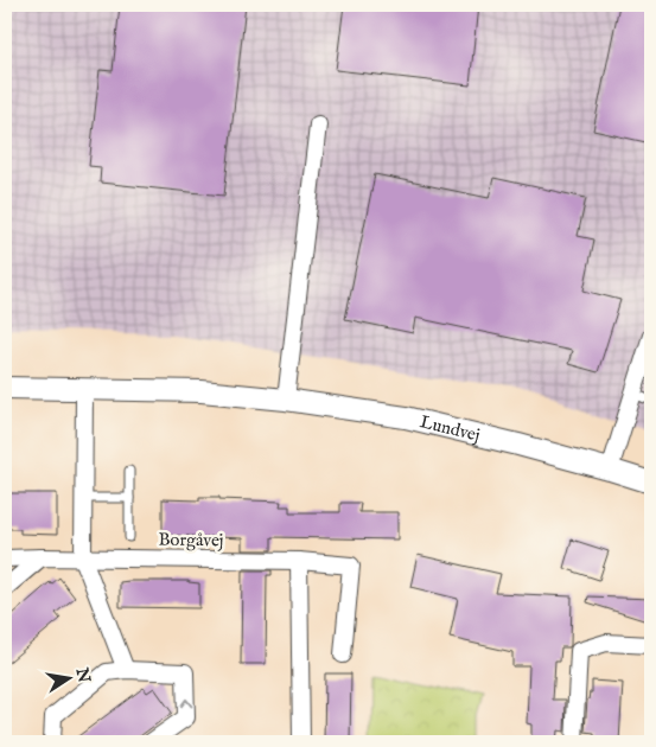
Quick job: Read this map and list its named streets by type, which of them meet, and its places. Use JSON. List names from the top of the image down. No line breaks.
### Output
{"streets":{"street":["Lundvej","Borgåvej"]},"north":"right"}
